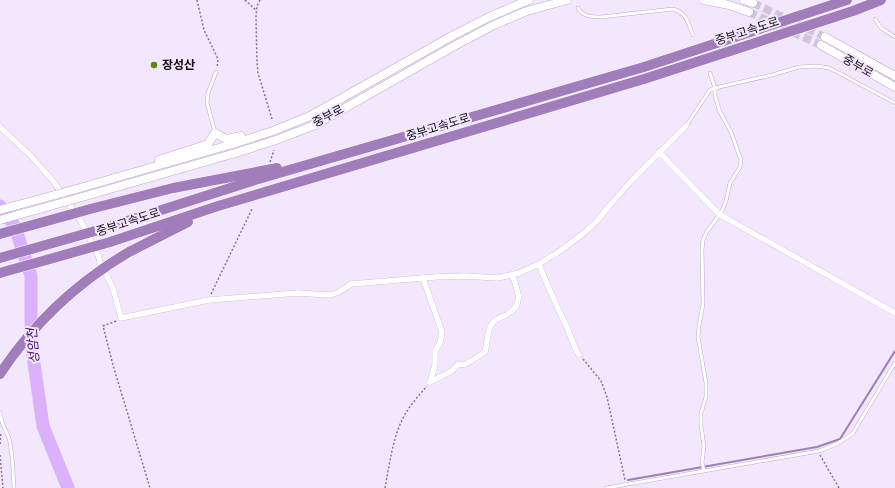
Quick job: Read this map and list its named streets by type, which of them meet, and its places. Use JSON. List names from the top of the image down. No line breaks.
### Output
{"streets":{"highway":["중부고속도로"],"main road":["중부로"]},"water":["성암천"],"places":["장성산"]}
